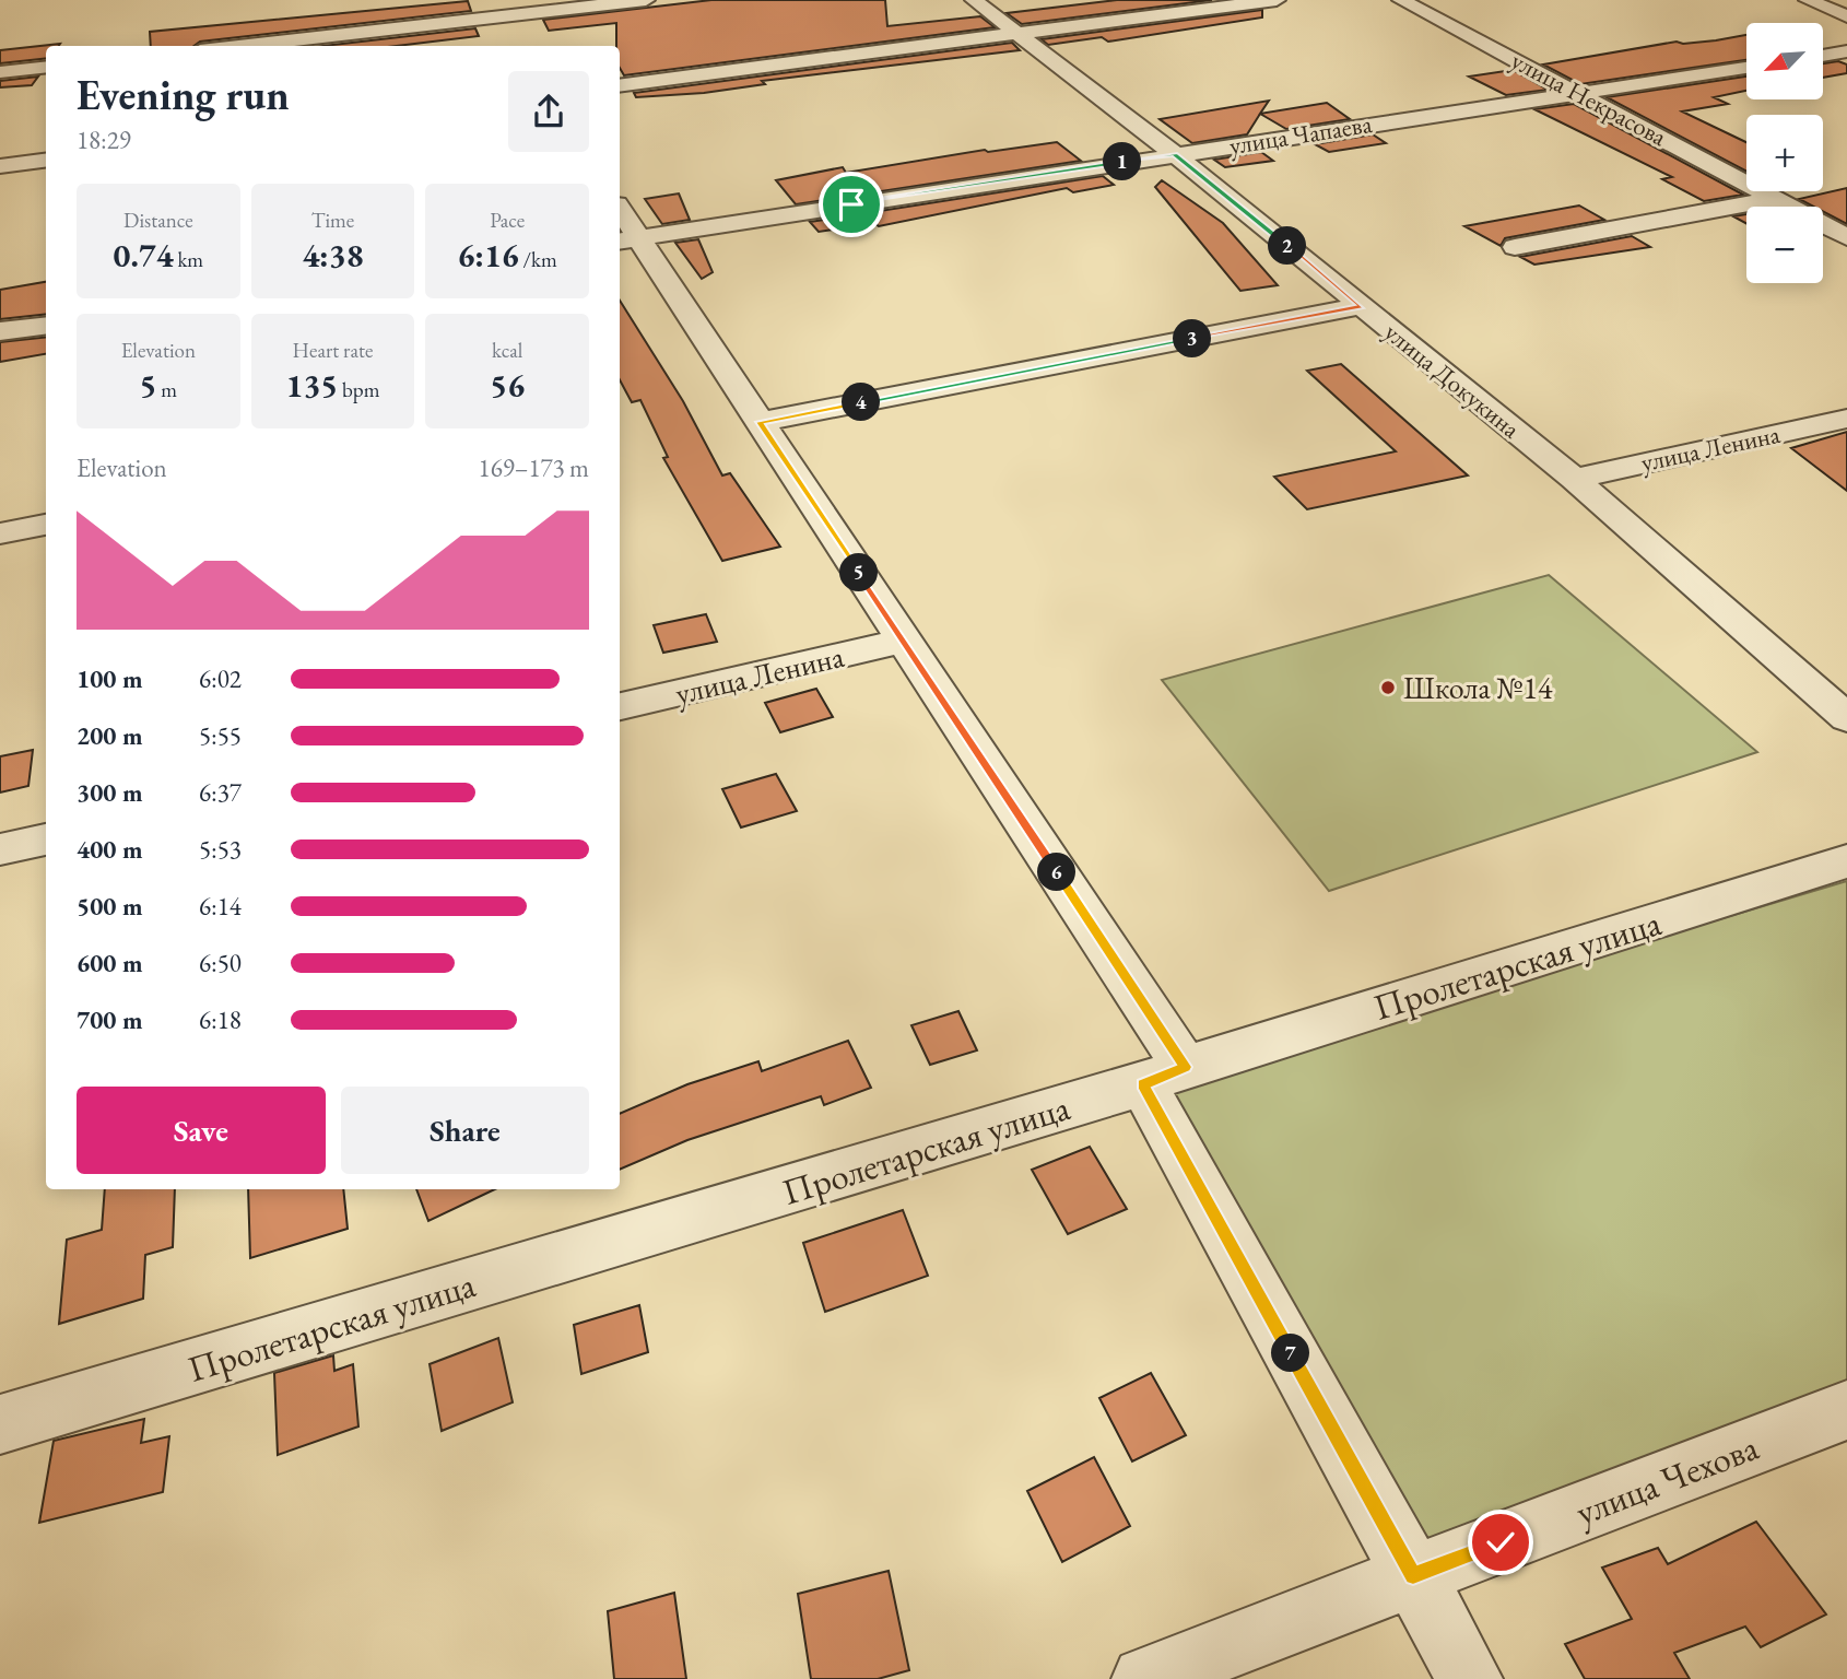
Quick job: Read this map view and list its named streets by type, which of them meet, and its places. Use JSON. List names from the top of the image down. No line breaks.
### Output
{"streets":{"street":["улица Некрасова","улица Чапаева","улица Докукина","улица Ленина","Пролетарская улица","улица Чехова"]},"crossings":[["улица Некрасова","улица Чапаева"],["улица Чапаева","улица Докукина"],["улица Докукина","улица Ленина"]],"places":["Школа №14"],"north":"bottom left","page":{"map_buttons":["+","−"],"heading":["Evening run","18:29"],"pins":["1","2","3","4","5","6","7"],"stats":[["Distance","0.74 km"],["Time","4:38"],["Pace","6:16 /km"],["Elevation","5 m"],["Heart rate","135 bpm"],["kcal","56"]],"chart":["Elevation","169–173 m"],"list":[{"name":"100 m","note":"6:02"},{"name":"200 m","note":"5:55"},{"name":"300 m","note":"6:37"},{"name":"400 m","note":"5:53"},{"name":"500 m","note":"6:14"},{"name":"600 m","note":"6:50"},{"name":"700 m","note":"6:18"}],"buttons":["Save","Share"]}}
